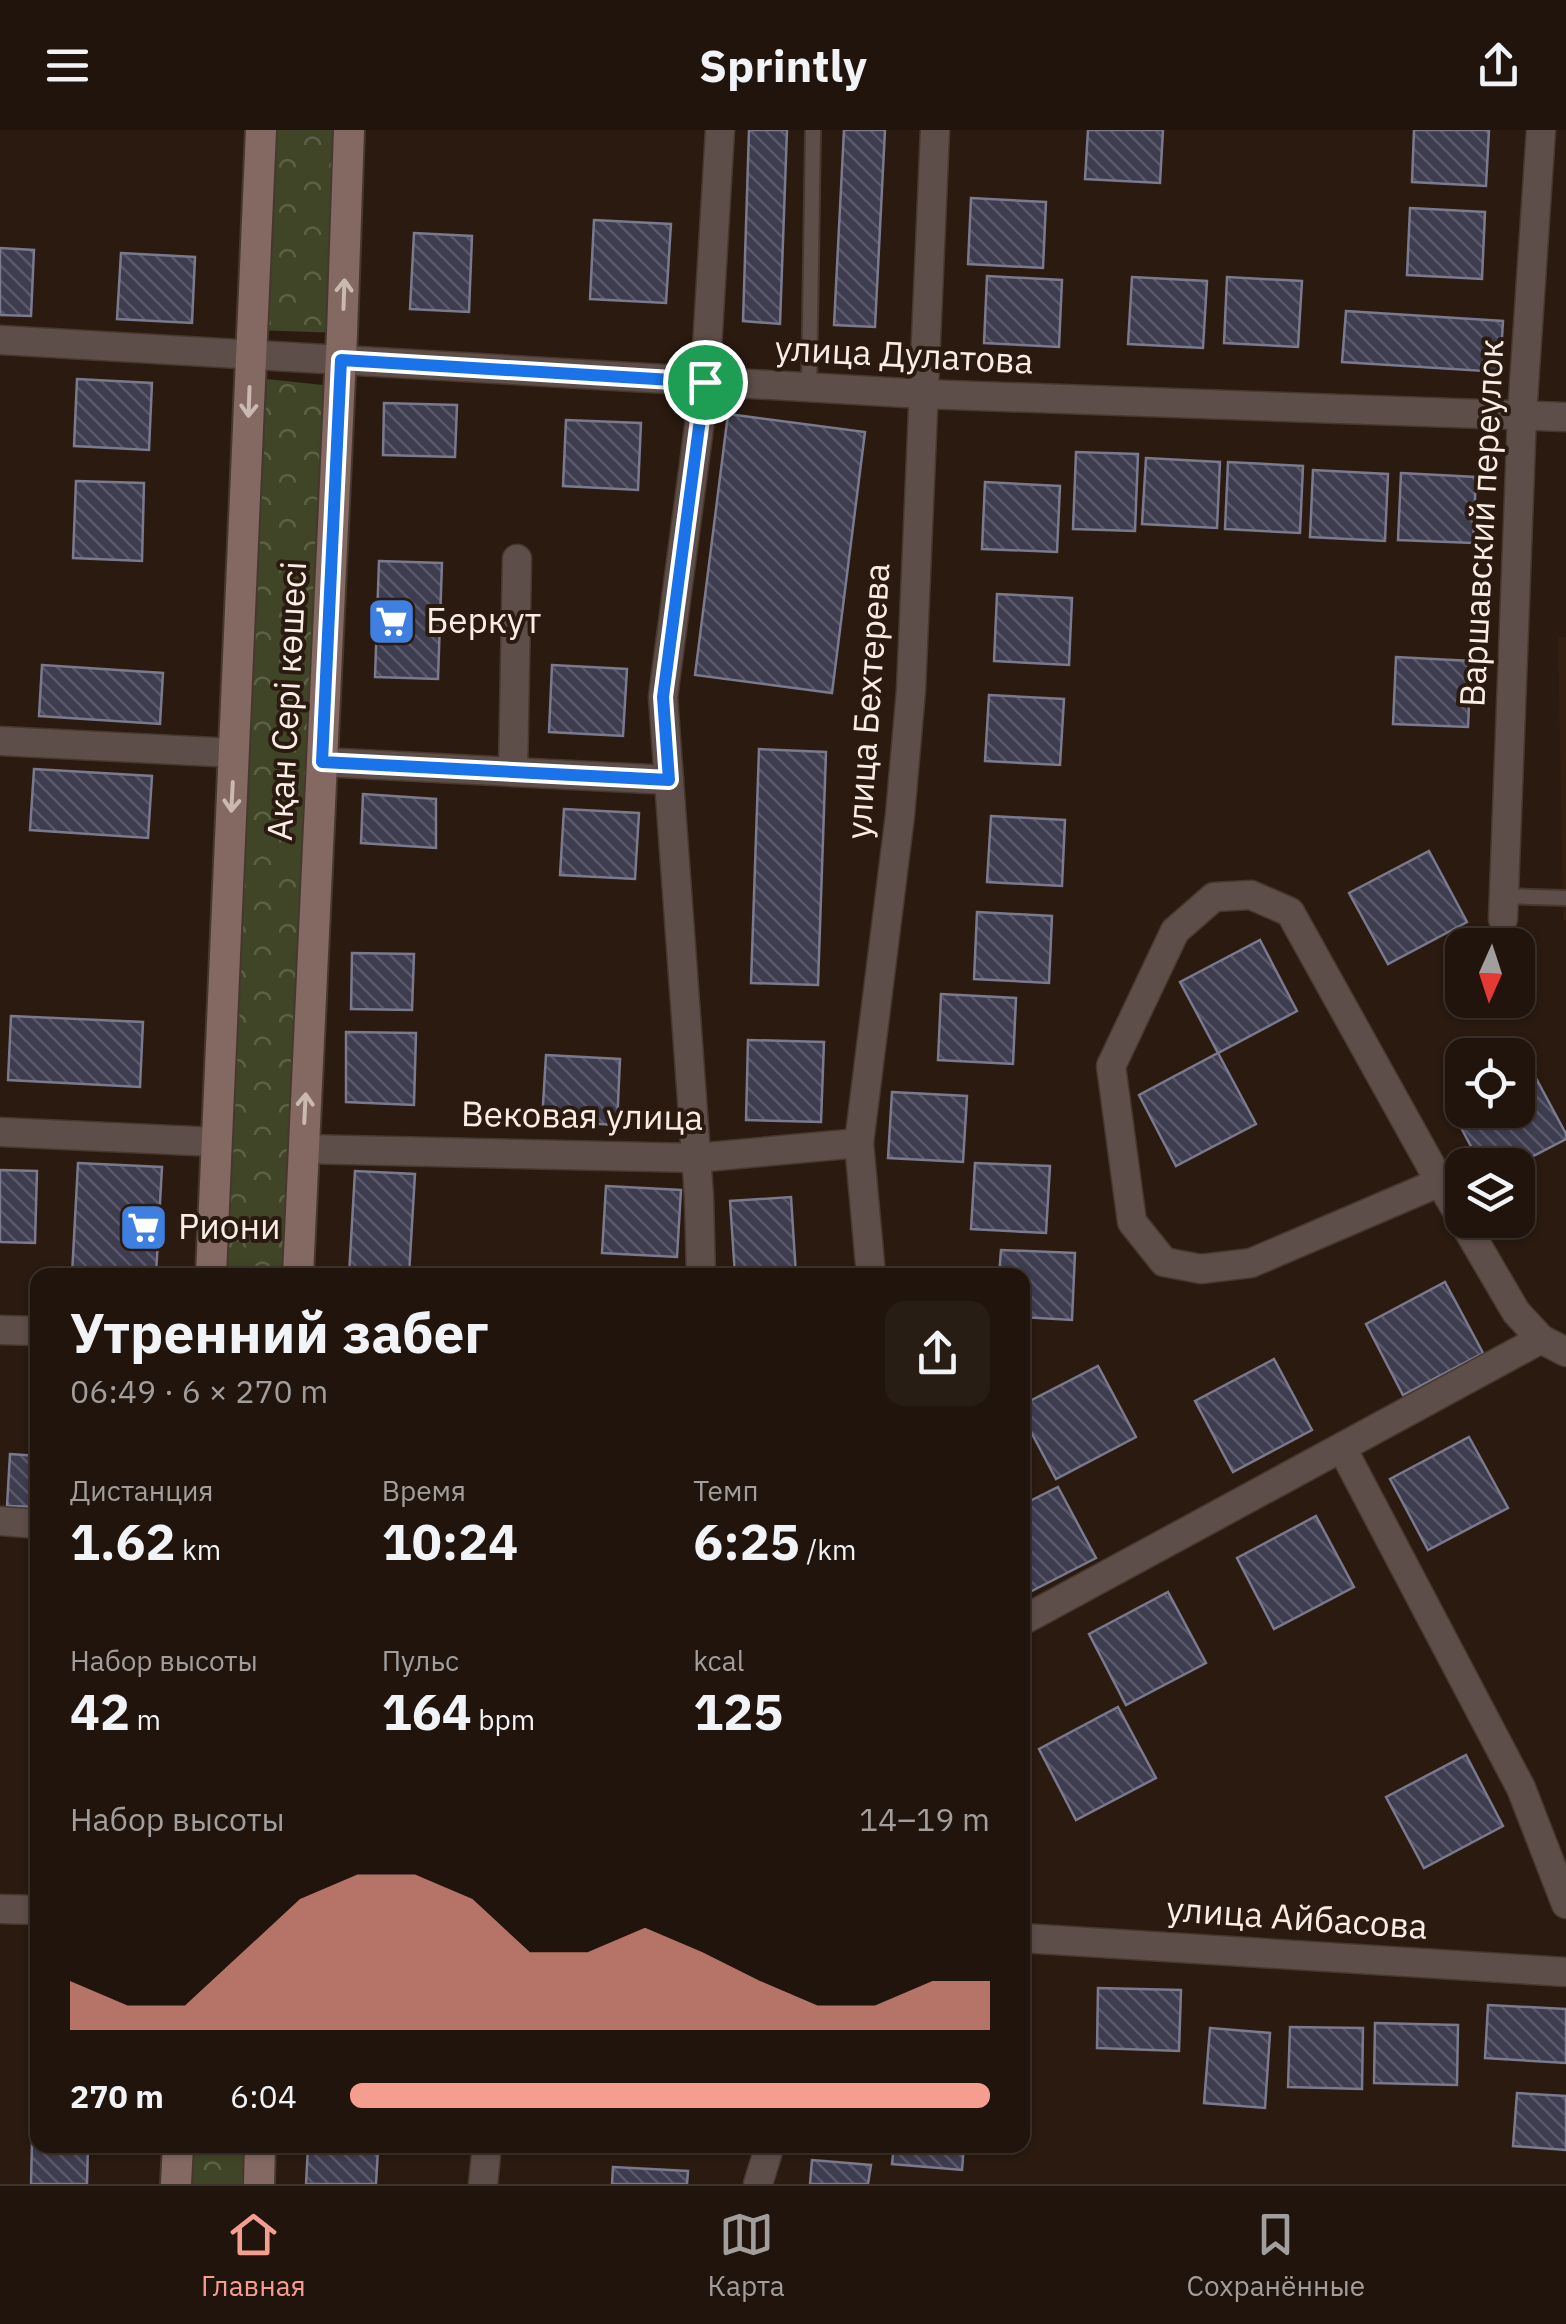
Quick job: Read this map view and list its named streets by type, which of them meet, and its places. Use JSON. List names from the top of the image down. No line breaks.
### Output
{"streets":{"street":["улица Дулатова","Варшавский переулок","Ақан Сері көшесі","улица Бехтерева","Вековая улица","улица Айбасова"]},"crossings":[["улица Дулатова","Варшавский переулок"],["улица Дулатова","Ақан Сері көшесі"],["улица Дулатова","улица Бехтерева"],["Ақан Сері көшесі","Вековая улица"],["улица Бехтерева","Вековая улица"]],"places":{"supermarket":["Беркут","Риони"]},"north":"bottom","page":{"header":"Sprintly","heading":["Утренний забег","06:49 · 6 × 270 m"],"stats":[["Дистанция","1.62 km"],["Время","10:24"],["Темп","6:25 /km"],["Набор высоты","42 m"],["Пульс","164 bpm"],["kcal","125"]],"chart":["Набор высоты","14–19 m"],"list":[{"name":"270 m","note":"6:04"}],"tabs":["Главная","Карта","Сохранённые"]}}
